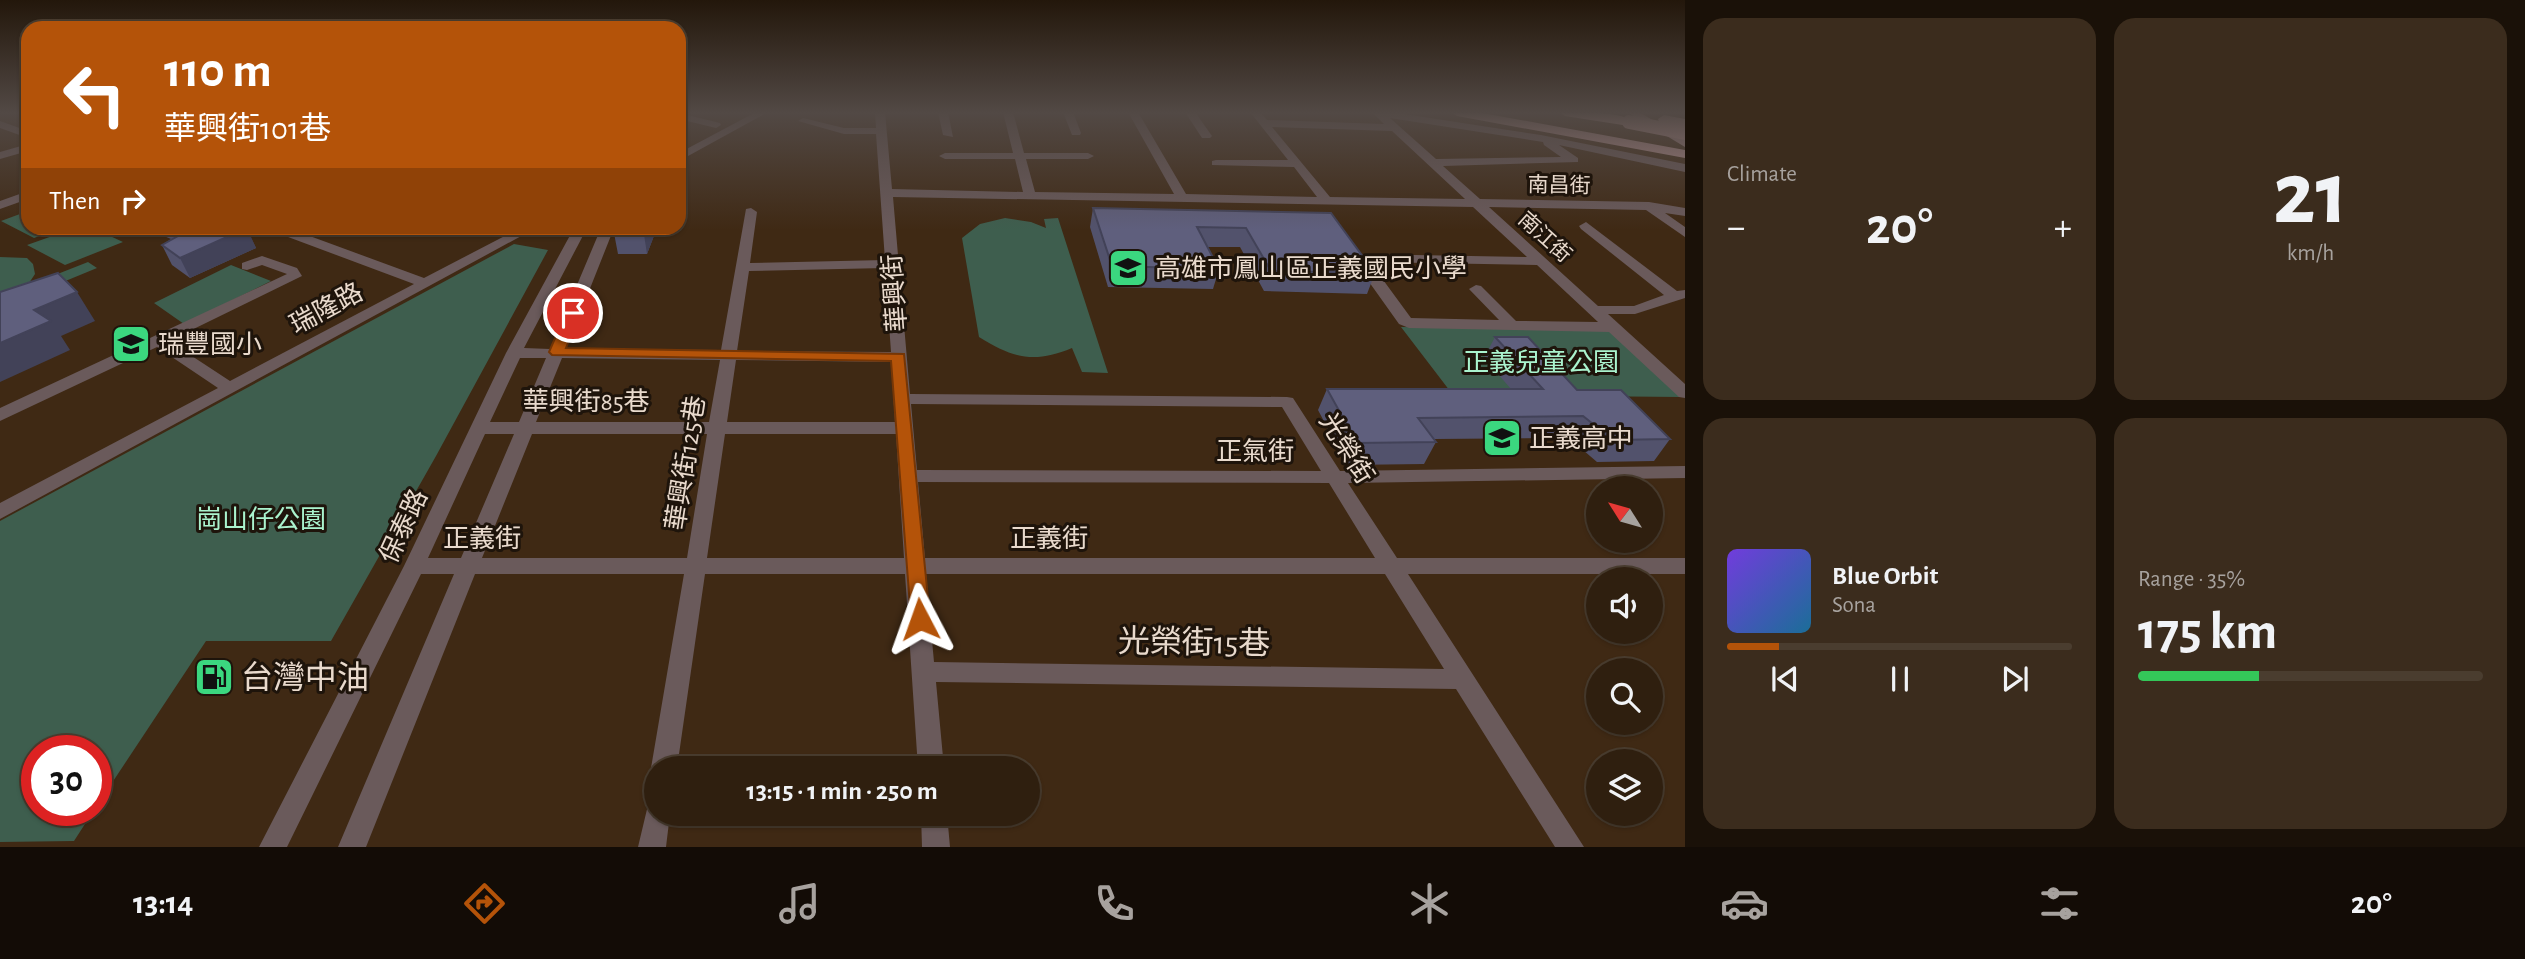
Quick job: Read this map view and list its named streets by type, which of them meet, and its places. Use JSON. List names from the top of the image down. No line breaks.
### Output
{"streets":{"street":["南昌街","南江街","華興街","瑞隆路","華興街85巷","光榮街","正氣街","華興街125巷","保泰路","正義街","光榮街15巷"]},"crossings":[["南昌街","南江街"],["南昌街","華興街"],["華興街","華興街85巷"],["華興街","光榮街"],["華興街","正氣街"],["華興街","正義街"],["華興街","光榮街15巷"],["華興街85巷","華興街125巷"],["華興街85巷","保泰路"],["光榮街","正氣街"],["光榮街","正義街"],["光榮街","光榮街15巷"],["華興街125巷","正義街"],["保泰路","正義街"]],"parks":["正義兒童公園","崗山仔公園"],"places":{"school or university":["高雄市鳳山區正義國民小學","瑞豐國小","正義高中"],"fuel station":["台灣中油"]},"north":"top left","page":{"tile":["Climate",["21","km/h"],["Range · 35%","175 km"]],"turn":["110 m","華興街101巷"],"then":"Then","heat":["−","20°","+"],"song":["Blue Orbit","Sona"],"limit":"30","trip":"13:15 · 1 min · 250 m","tabs":["13:14","20°"]}}
